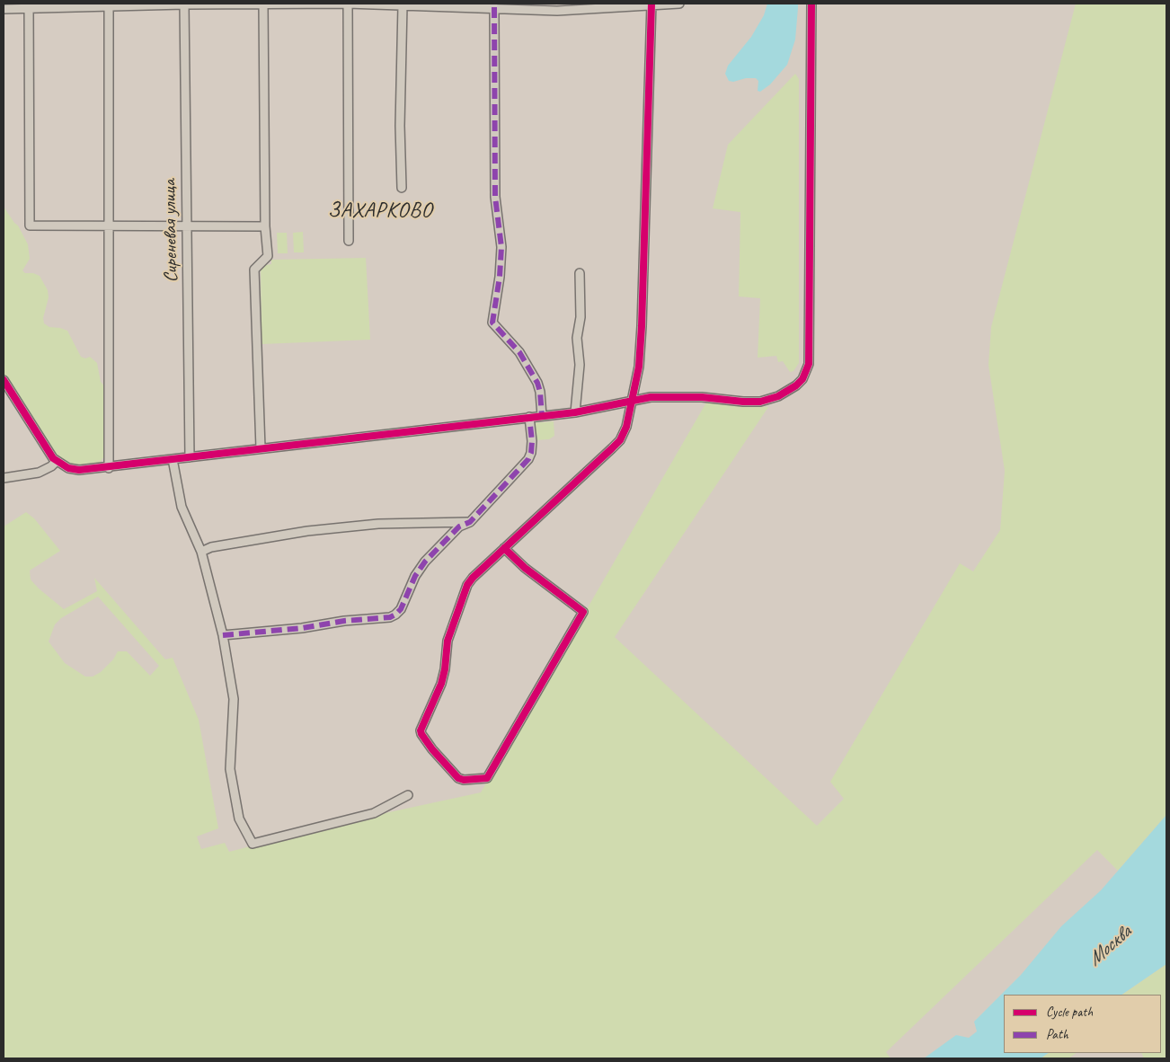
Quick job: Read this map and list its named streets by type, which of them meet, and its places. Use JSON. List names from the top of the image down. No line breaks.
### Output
{"streets":{"street":["Сиреневая улица"]},"districts":["ЗАХАРКОВО"],"water":["Москва"],"legend":["Cycle path","Path"]}
